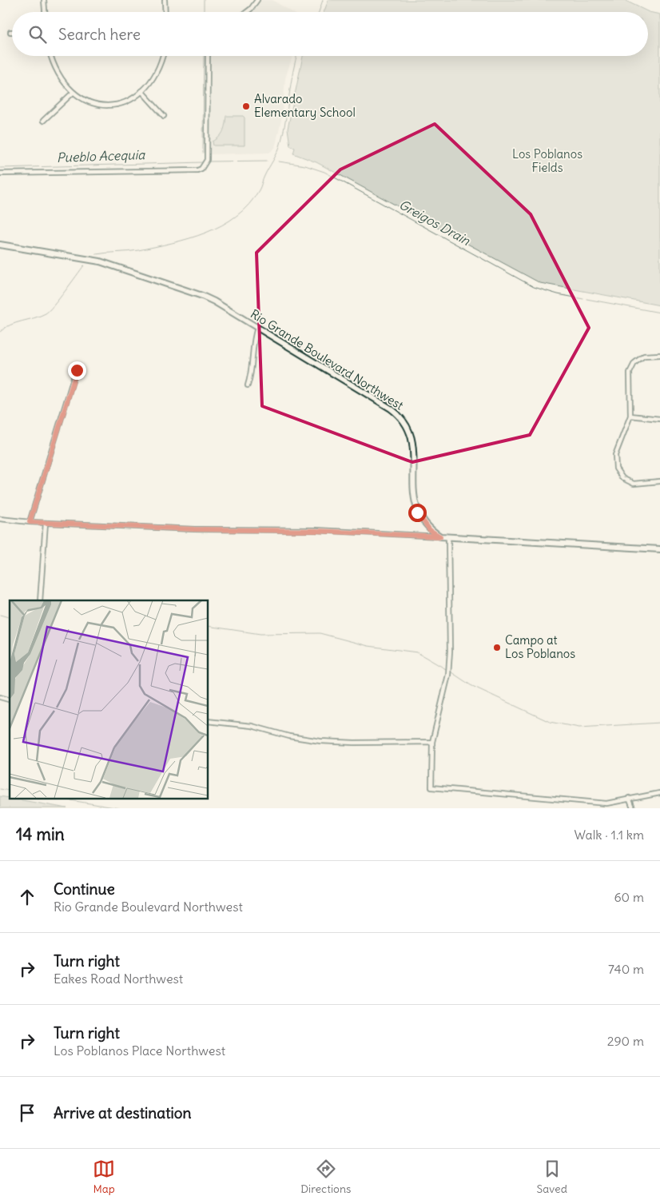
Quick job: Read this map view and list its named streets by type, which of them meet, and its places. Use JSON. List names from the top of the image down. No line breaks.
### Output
{"streets":{"street":["Rio Grande Boulevard Northwest"]},"water":["Pueblo Acequia","Greigos Drain"],"parks":["Los Poblanos Fields"],"places":["Alvarado Elementary School","Campo at Los Poblanos"],"page":{"search":"Search here","heading":["14 min","Walk · 1.1 km"],"list":[["Continue","Rio Grande Boulevard Northwest","60 m"],["Turn right","Eakes Road Northwest","740 m"],["Turn right","Los Poblanos Place Northwest","290 m"],"Arrive at destination"],"nav":["Map","Directions","Saved"]}}
